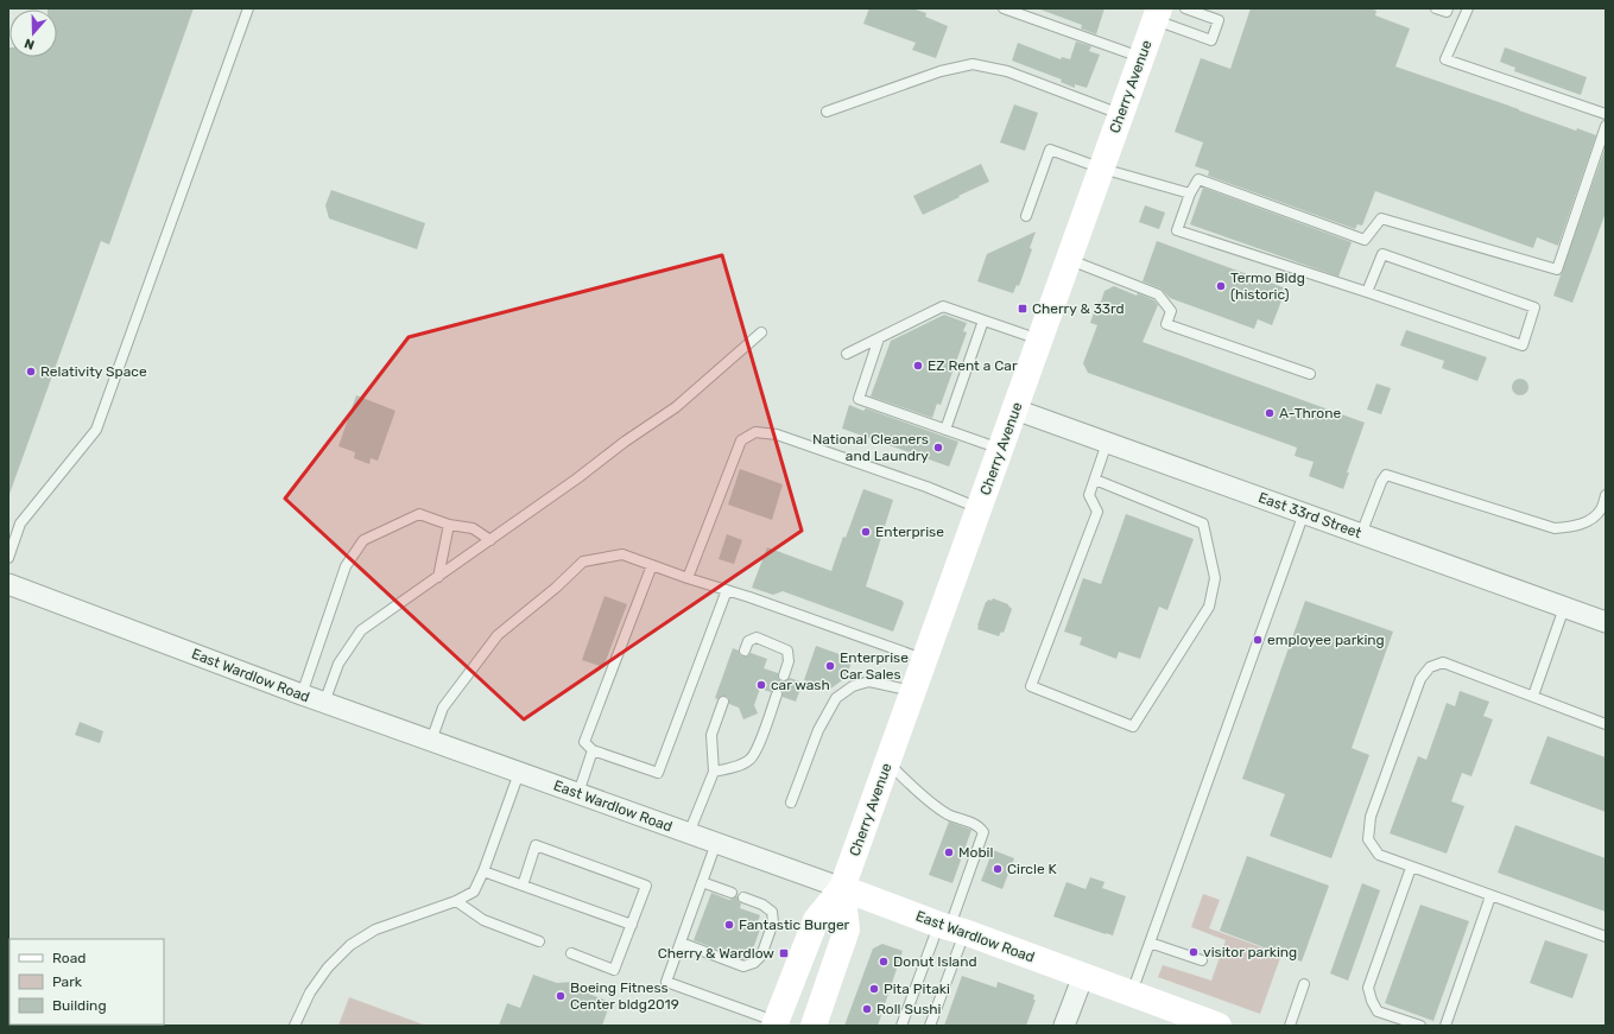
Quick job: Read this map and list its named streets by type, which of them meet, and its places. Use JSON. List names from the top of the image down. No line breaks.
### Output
{"streets":{"main road":["Cherry Avenue","East Wardlow Road"],"street":["East 33rd Street"]},"crossings":[["Cherry Avenue","East 33rd Street"],["Cherry Avenue","East Wardlow Road"]],"places":{"other":["Termo Bldg (historic)","EZ Rent a Car","Relativity Space","A-Throne","National Cleaners and Laundry","Enterprise","employee parking","Enterprise Car Sales","car wash","Mobil","Circle K","Fantastic Burger","visitor parking","Donut Island","Pita Pitaki","Boeing Fitness Center bldg2019","Roll Sushi"],"transit":["Cherry & 33rd","Cherry & Wardlow"]},"legend":["Road","Park","Building"],"north":"bottom"}
